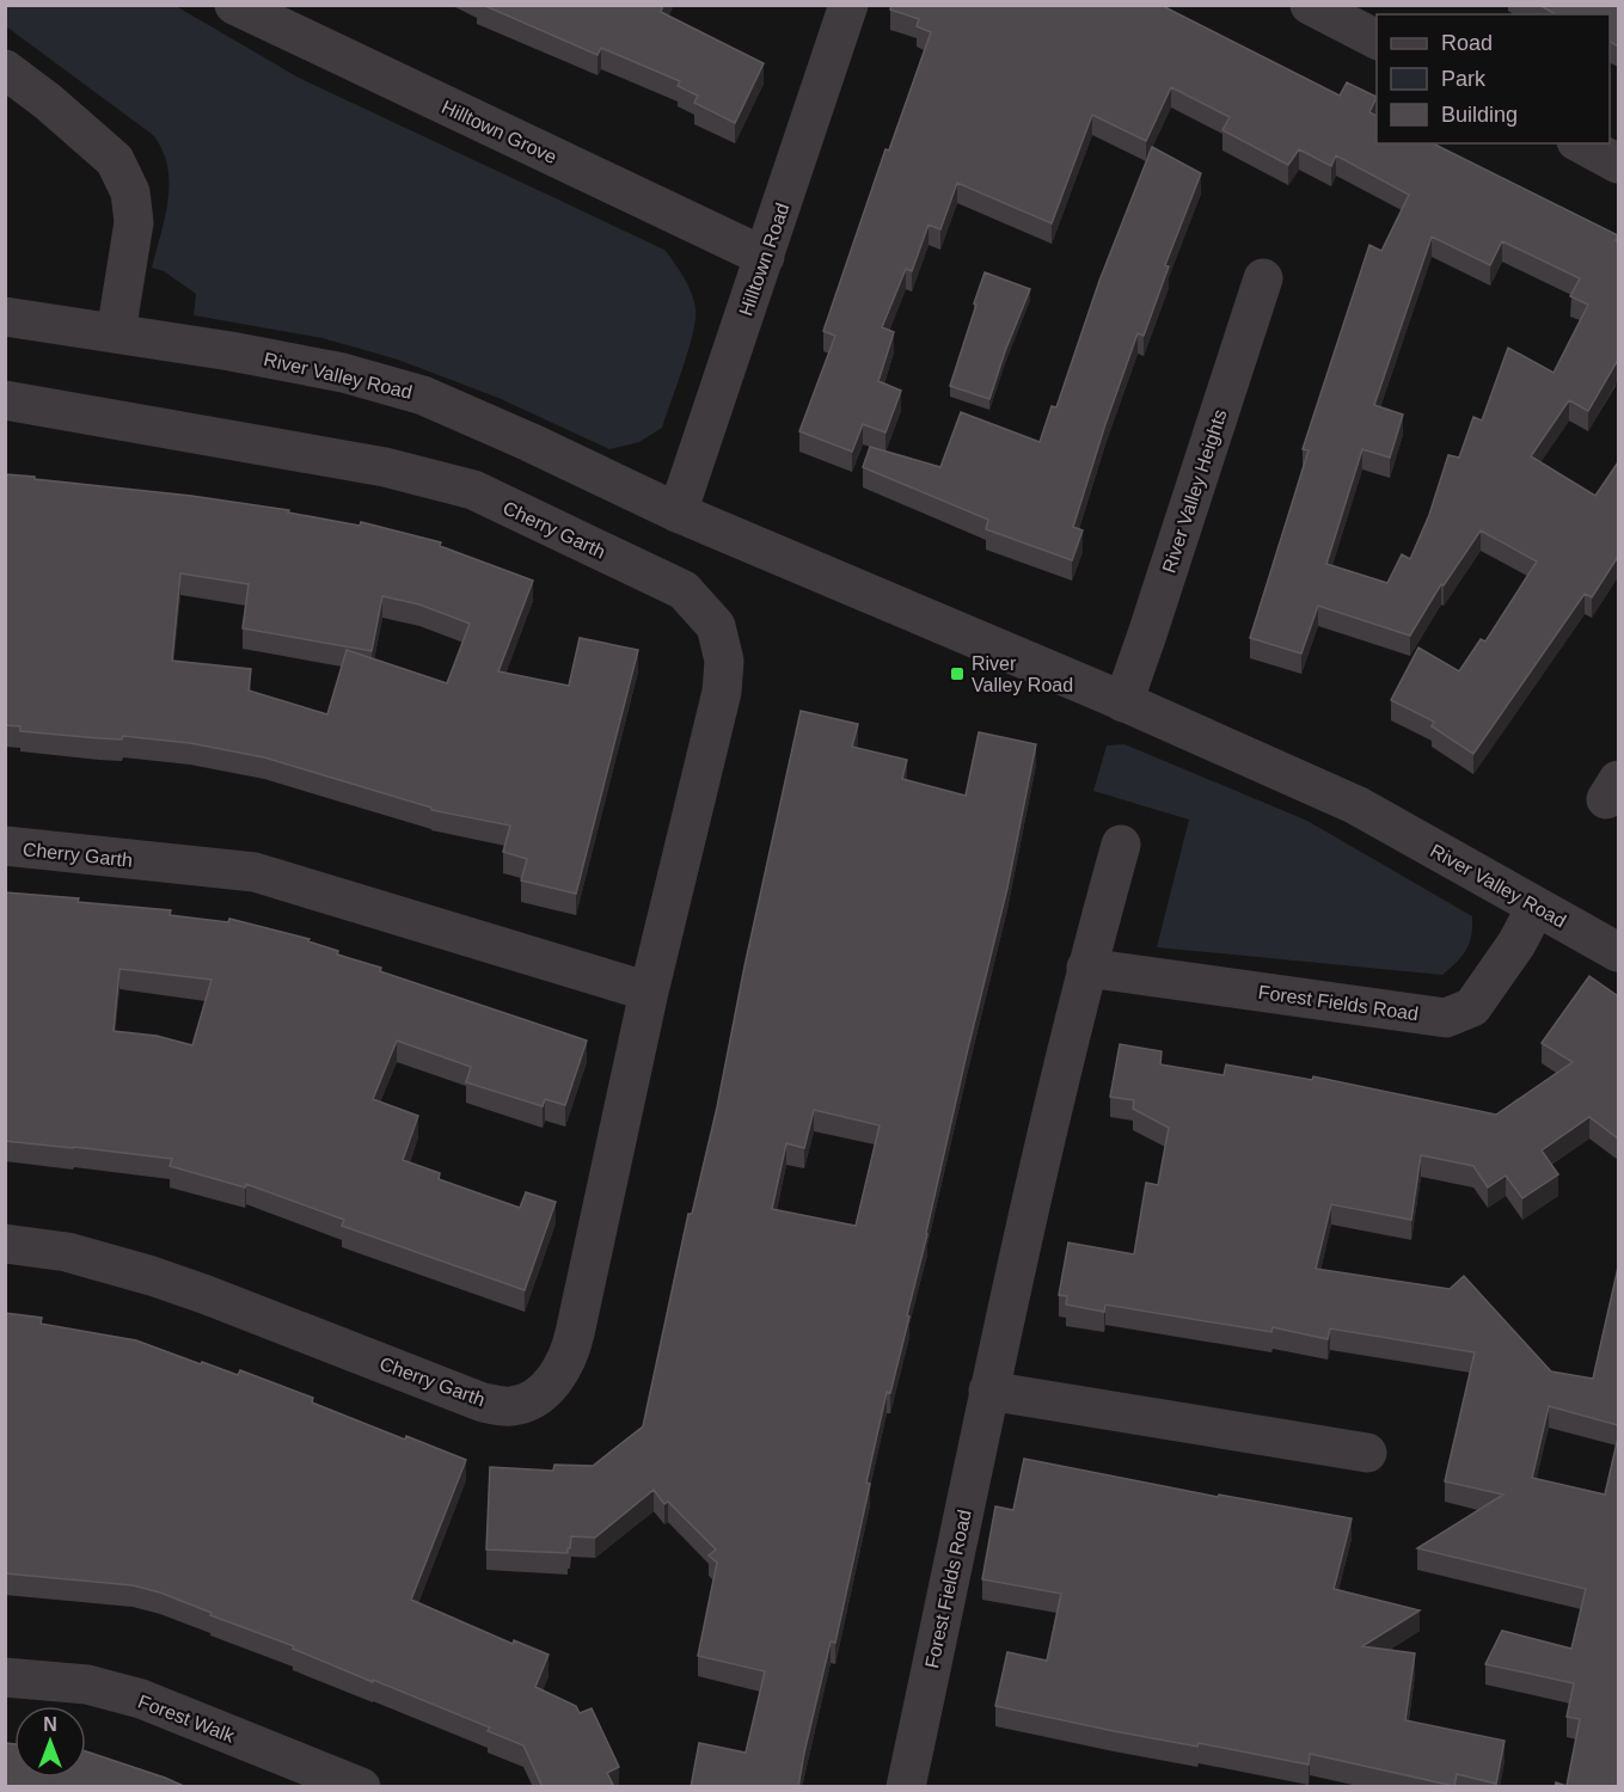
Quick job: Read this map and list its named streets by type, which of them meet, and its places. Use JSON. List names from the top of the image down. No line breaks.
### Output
{"streets":{"street":["Hilltown Grove","Hilltown Road","River Valley Road","River Valley Heights","Cherry Garth","Forest Fields Road","Forest Walk"]},"crossings":[["Hilltown Grove","Hilltown Road"],["Hilltown Road","River Valley Road"],["River Valley Road","River Valley Heights"],["River Valley Road","Forest Fields Road"]],"places":{"transit":["River Valley Road"]},"legend":["Road","Park","Building"],"north":"top"}
